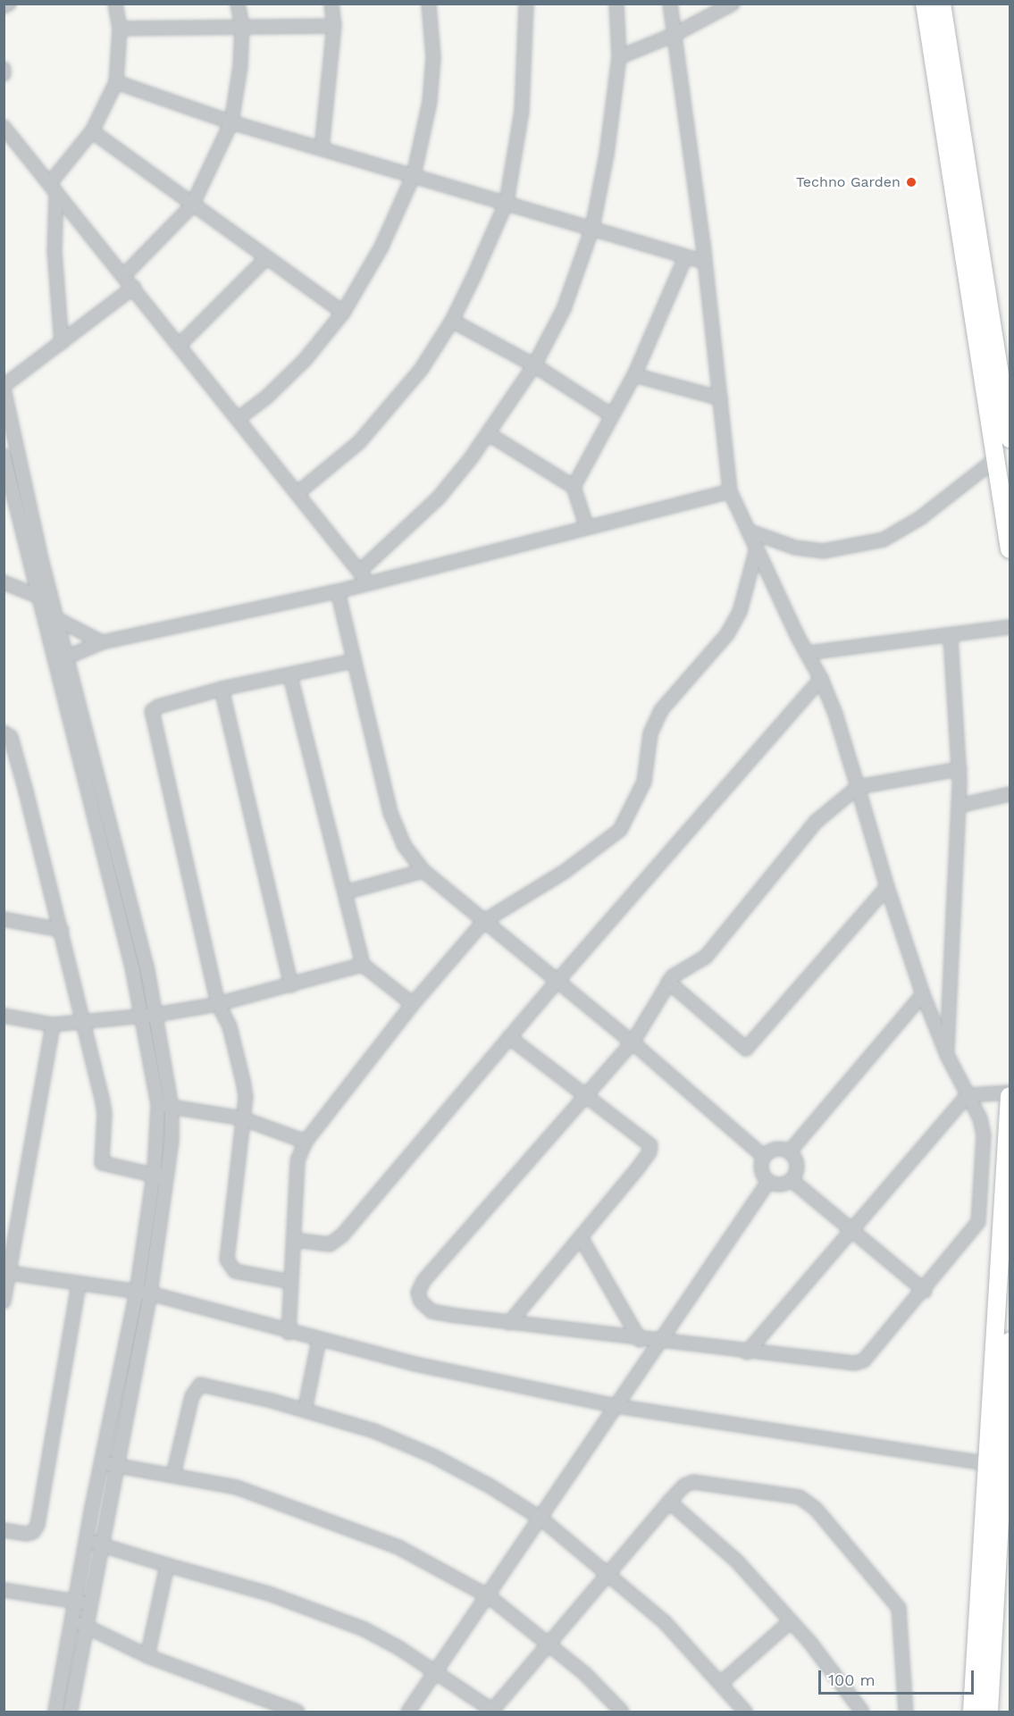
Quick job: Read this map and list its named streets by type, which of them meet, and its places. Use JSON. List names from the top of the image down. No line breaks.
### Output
{"places":["Techno Garden"],"scale_bar":"100 m"}
